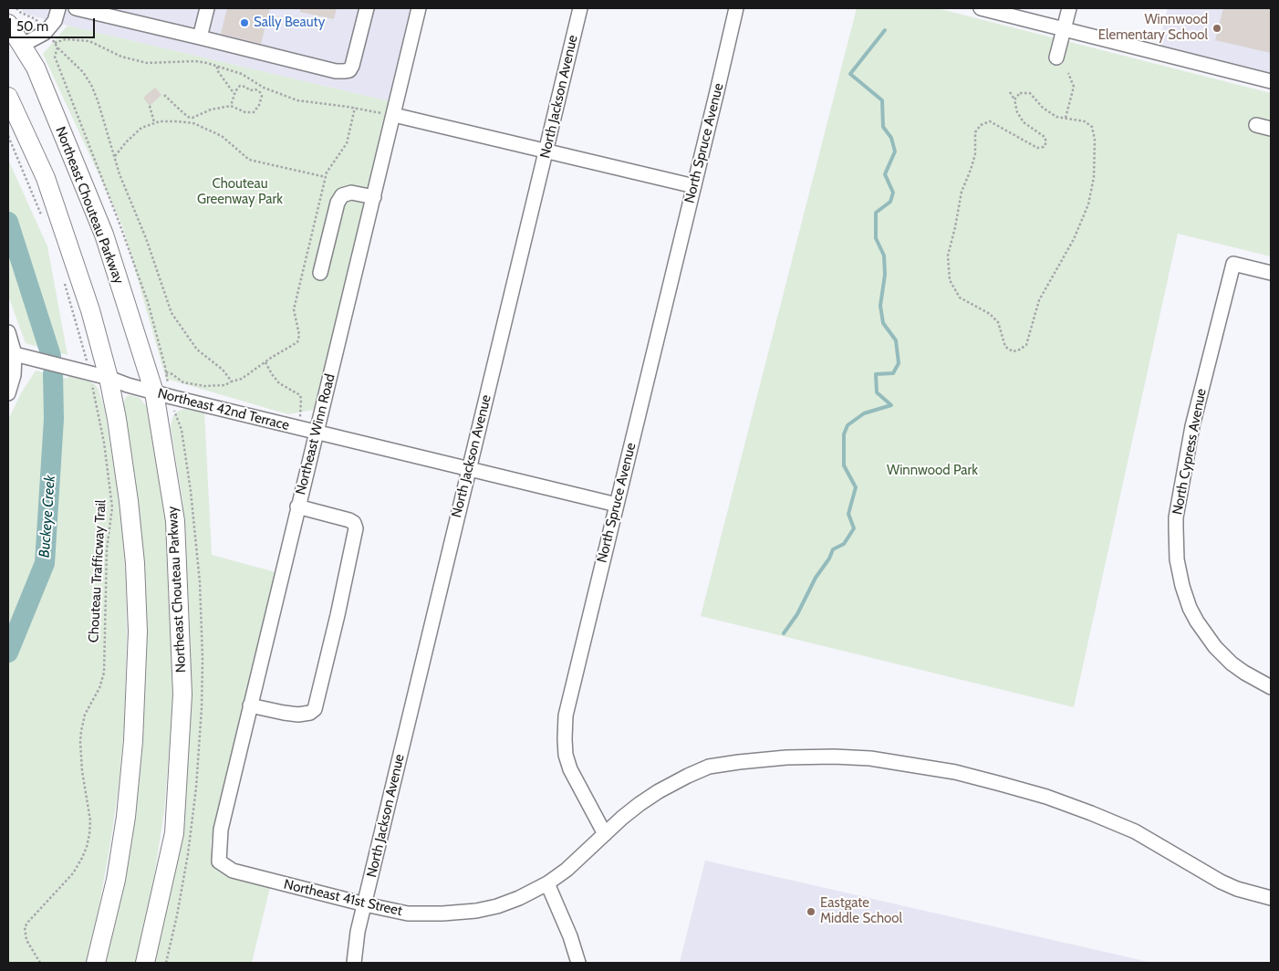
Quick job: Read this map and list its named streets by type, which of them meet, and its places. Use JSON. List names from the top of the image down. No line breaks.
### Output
{"streets":{"main road":["Northeast Chouteau Parkway"],"street":["North Jackson Avenue","North Spruce Avenue","Northeast 42nd Terrace","Northeast Winn Road","North Cypress Avenue","Northeast 41st Street"],"path":["Chouteau Trafficway Trail"]},"crossings":[["North Jackson Avenue","Northeast 42nd Terrace"],["North Jackson Avenue","Northeast 41st Street"],["North Spruce Avenue","Northeast 42nd Terrace"],["Northeast Chouteau Parkway","Northeast 42nd Terrace"],["Northeast 42nd Terrace","Northeast Winn Road"],["Northeast 42nd Terrace","Chouteau Trafficway Trail"],["Northeast Winn Road","Northeast 41st Street"]],"water":["Buckeye Creek"],"parks":["Chouteau Greenway Park","Winnwood Park"],"places":["Sally Beauty","Winnwood Elementary School","Eastgate Middle School"],"scale_bar":"50 m"}
